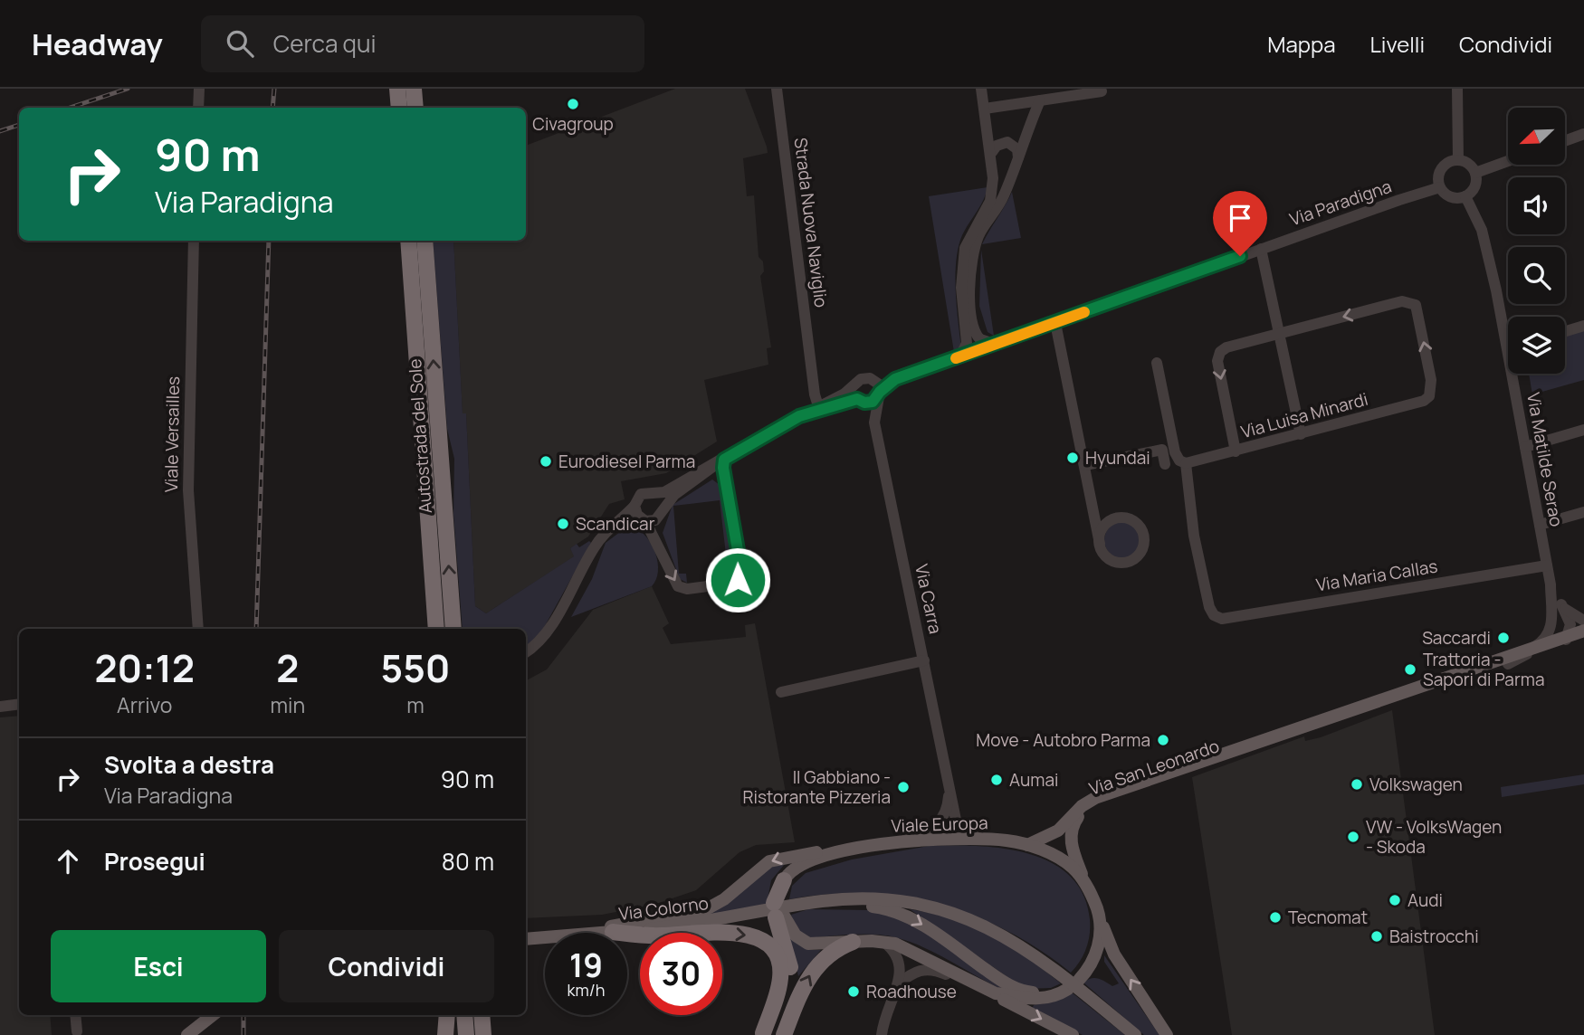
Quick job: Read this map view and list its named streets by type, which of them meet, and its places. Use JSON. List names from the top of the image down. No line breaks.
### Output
{"streets":{"highway":["Autostrada del Sole"],"main road":["Via San Leonardo","Viale Europa","Via Colorno"],"street":["Via Paradigna","Strada Nuova Naviglio","Via Luisa Minardi","Viale Versailles","Via Matilde Serao","Via Maria Callas","Via Carra"]},"crossings":[["Via Paradigna","Via Matilde Serao"],["Via Paradigna","Via Carra"],["Via Luisa Minardi","Via Maria Callas"],["Via Matilde Serao","Via Maria Callas"],["Via Matilde Serao","Via San Leonardo"],["Via Carra","Viale Europa"],["Via San Leonardo","Viale Europa"]],"places":["Civagroup","Hyundai","Eurodiesel Parma","Scandicar","Saccardi","Trattoria - Sapori di Parma","Move - Autobro Parma","Aumai","Volkswagen","Il Gabbiano - Ristorante Pizzeria","VW - VolksWagen - Skoda","Audi","Tecnomat","Baistrocchi","Roadhouse"],"north":"bottom left","page":{"header":"Headway","search":"Cerca qui","nav":["Mappa","Livelli","Condividi"],"turn":["90 m","Via Paradigna"],"eta":["20:12","Arrivo","2","min","550","m"],"list":[{"name":"Svolta a destra","note":"Via Paradigna","value":"90 m"},{"name":"Prosegui","value":"80 m"}],"buttons":["Esci","Condividi"],"speed":"19 km/h","limit":"30"}}
